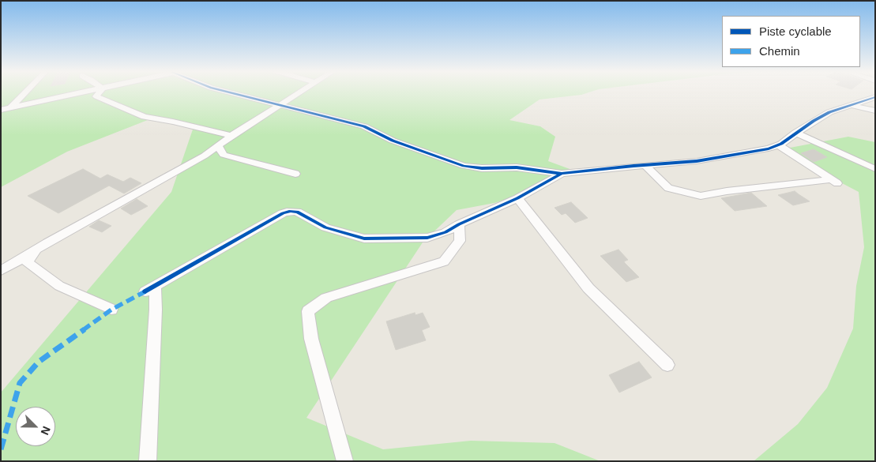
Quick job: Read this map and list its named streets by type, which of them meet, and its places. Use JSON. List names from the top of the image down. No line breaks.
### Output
{"legend":["Piste cyclable","Chemin"],"north":"bottom right"}
